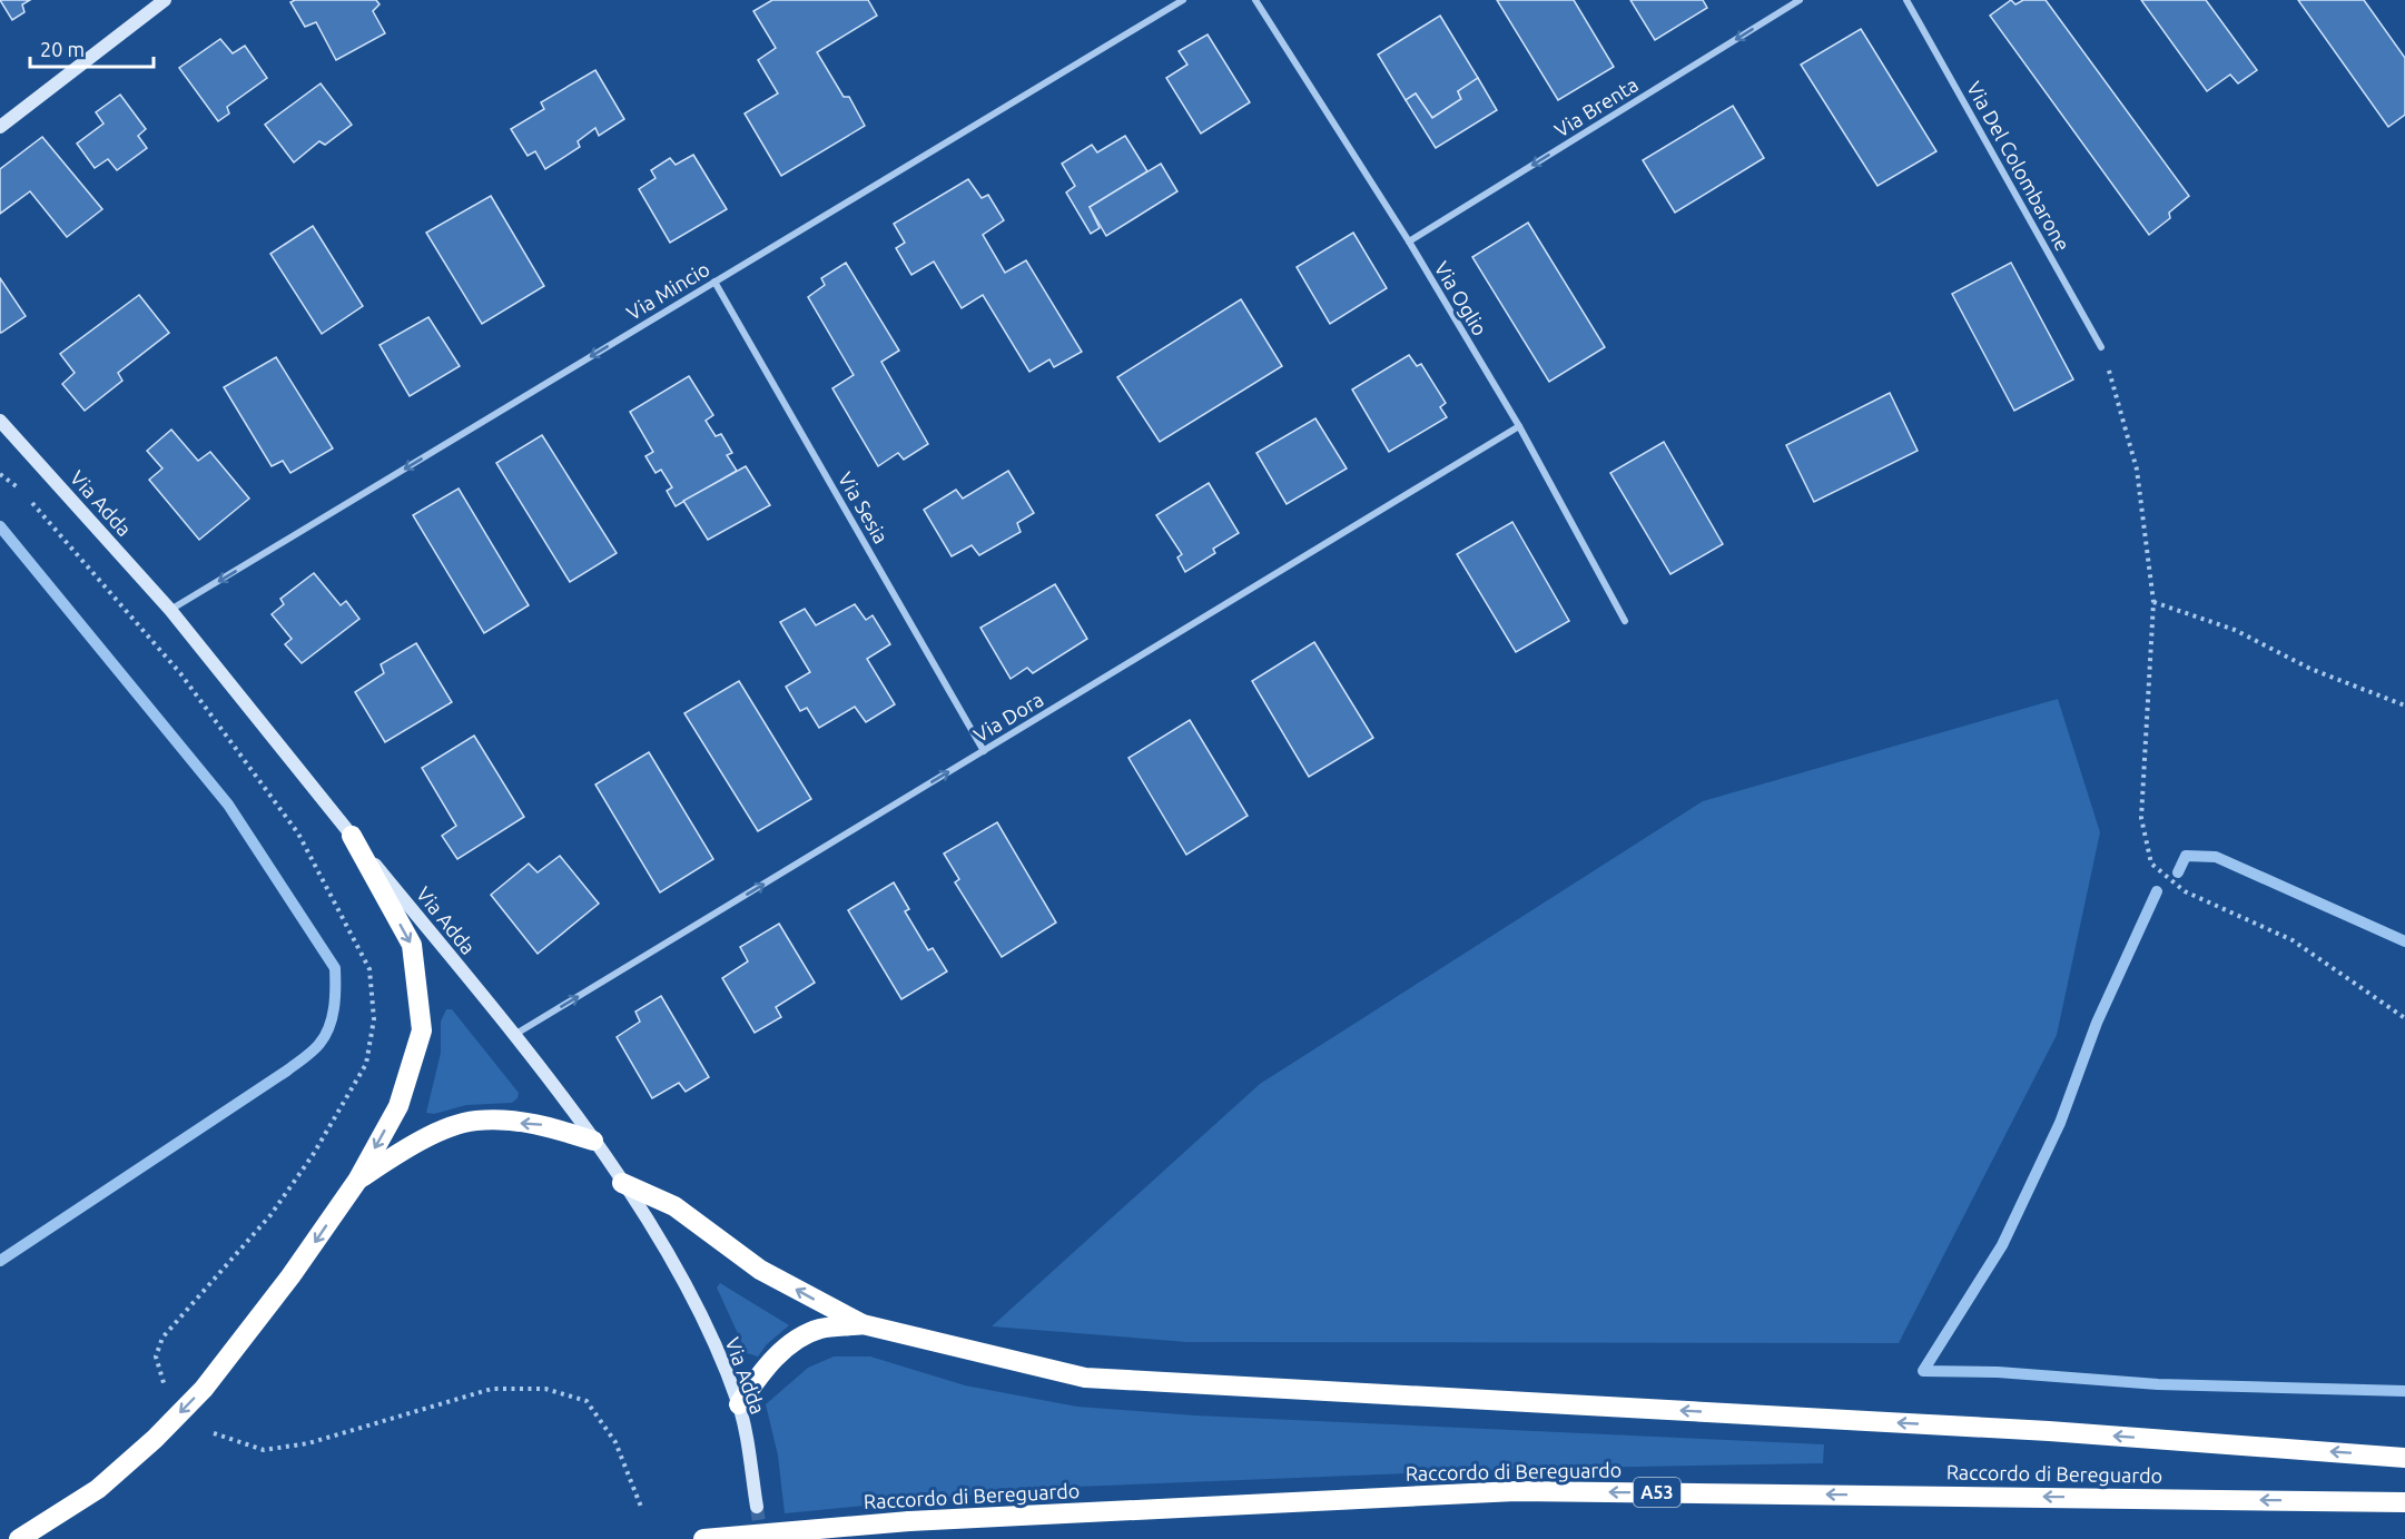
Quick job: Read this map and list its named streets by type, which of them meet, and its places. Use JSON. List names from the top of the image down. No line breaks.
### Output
{"streets":{"highway":["Raccordo di Bereguardo","A53"],"street":["Via Brenta","Via Del Colombarone","Via Mincio","Via Oglio","Via Adda","Via Sesia","Via Dora"]},"crossings":[["Via Brenta","Via Oglio"],["Via Mincio","Via Adda"],["Via Mincio","Via Sesia"],["Via Oglio","Via Dora"],["Via Adda","Via Dora"],["Via Sesia","Via Dora"]],"one_way":["Via Brenta","Via Mincio","Via Dora"],"scale_bar":"20 m"}
